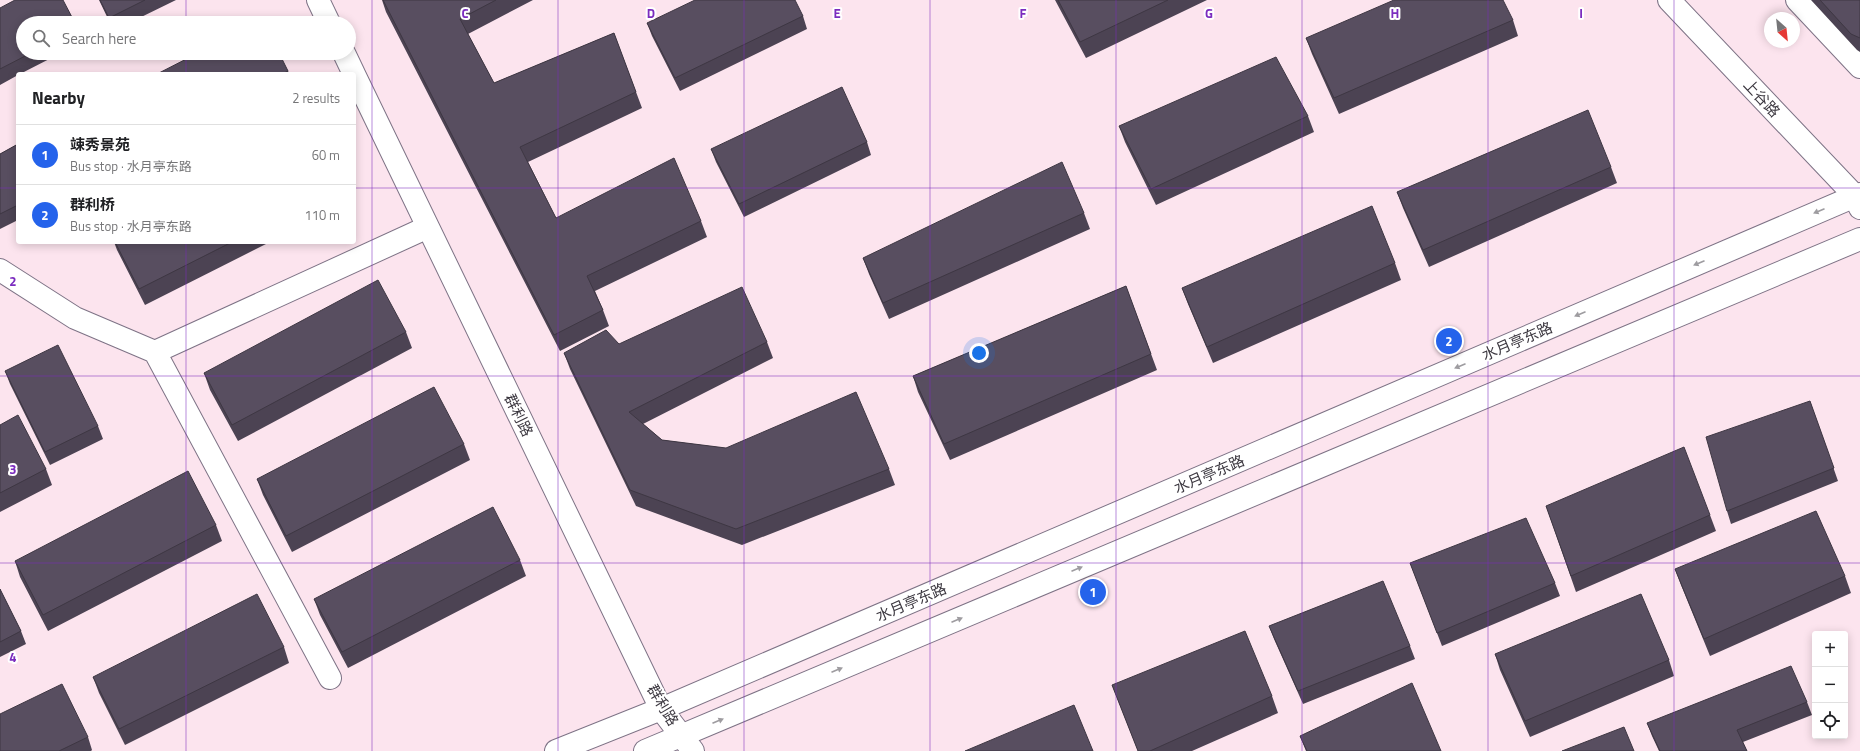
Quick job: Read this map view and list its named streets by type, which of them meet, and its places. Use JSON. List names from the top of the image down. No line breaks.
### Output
{"streets":{"main road":["上谷路","水月亭东路","群利路"]},"crossings":[["上谷路","水月亭东路"],["水月亭东路","群利路"]],"north":"bottom right","page":{"search":"Search here","heading":["Nearby","2 results"],"list":[{"mark":"1","name":"竦秀景苑","note":"Bus stop · 水月亭东路","value":"60 m"},{"mark":"2","name":"群利桥","note":"Bus stop · 水月亭东路","value":"110 m"}],"pins":["2","1"],"map_buttons":["+","−"]},"grid":{"columns":["C","D","E","F","G","H","I"],"rows":["2","3","4"]}}
